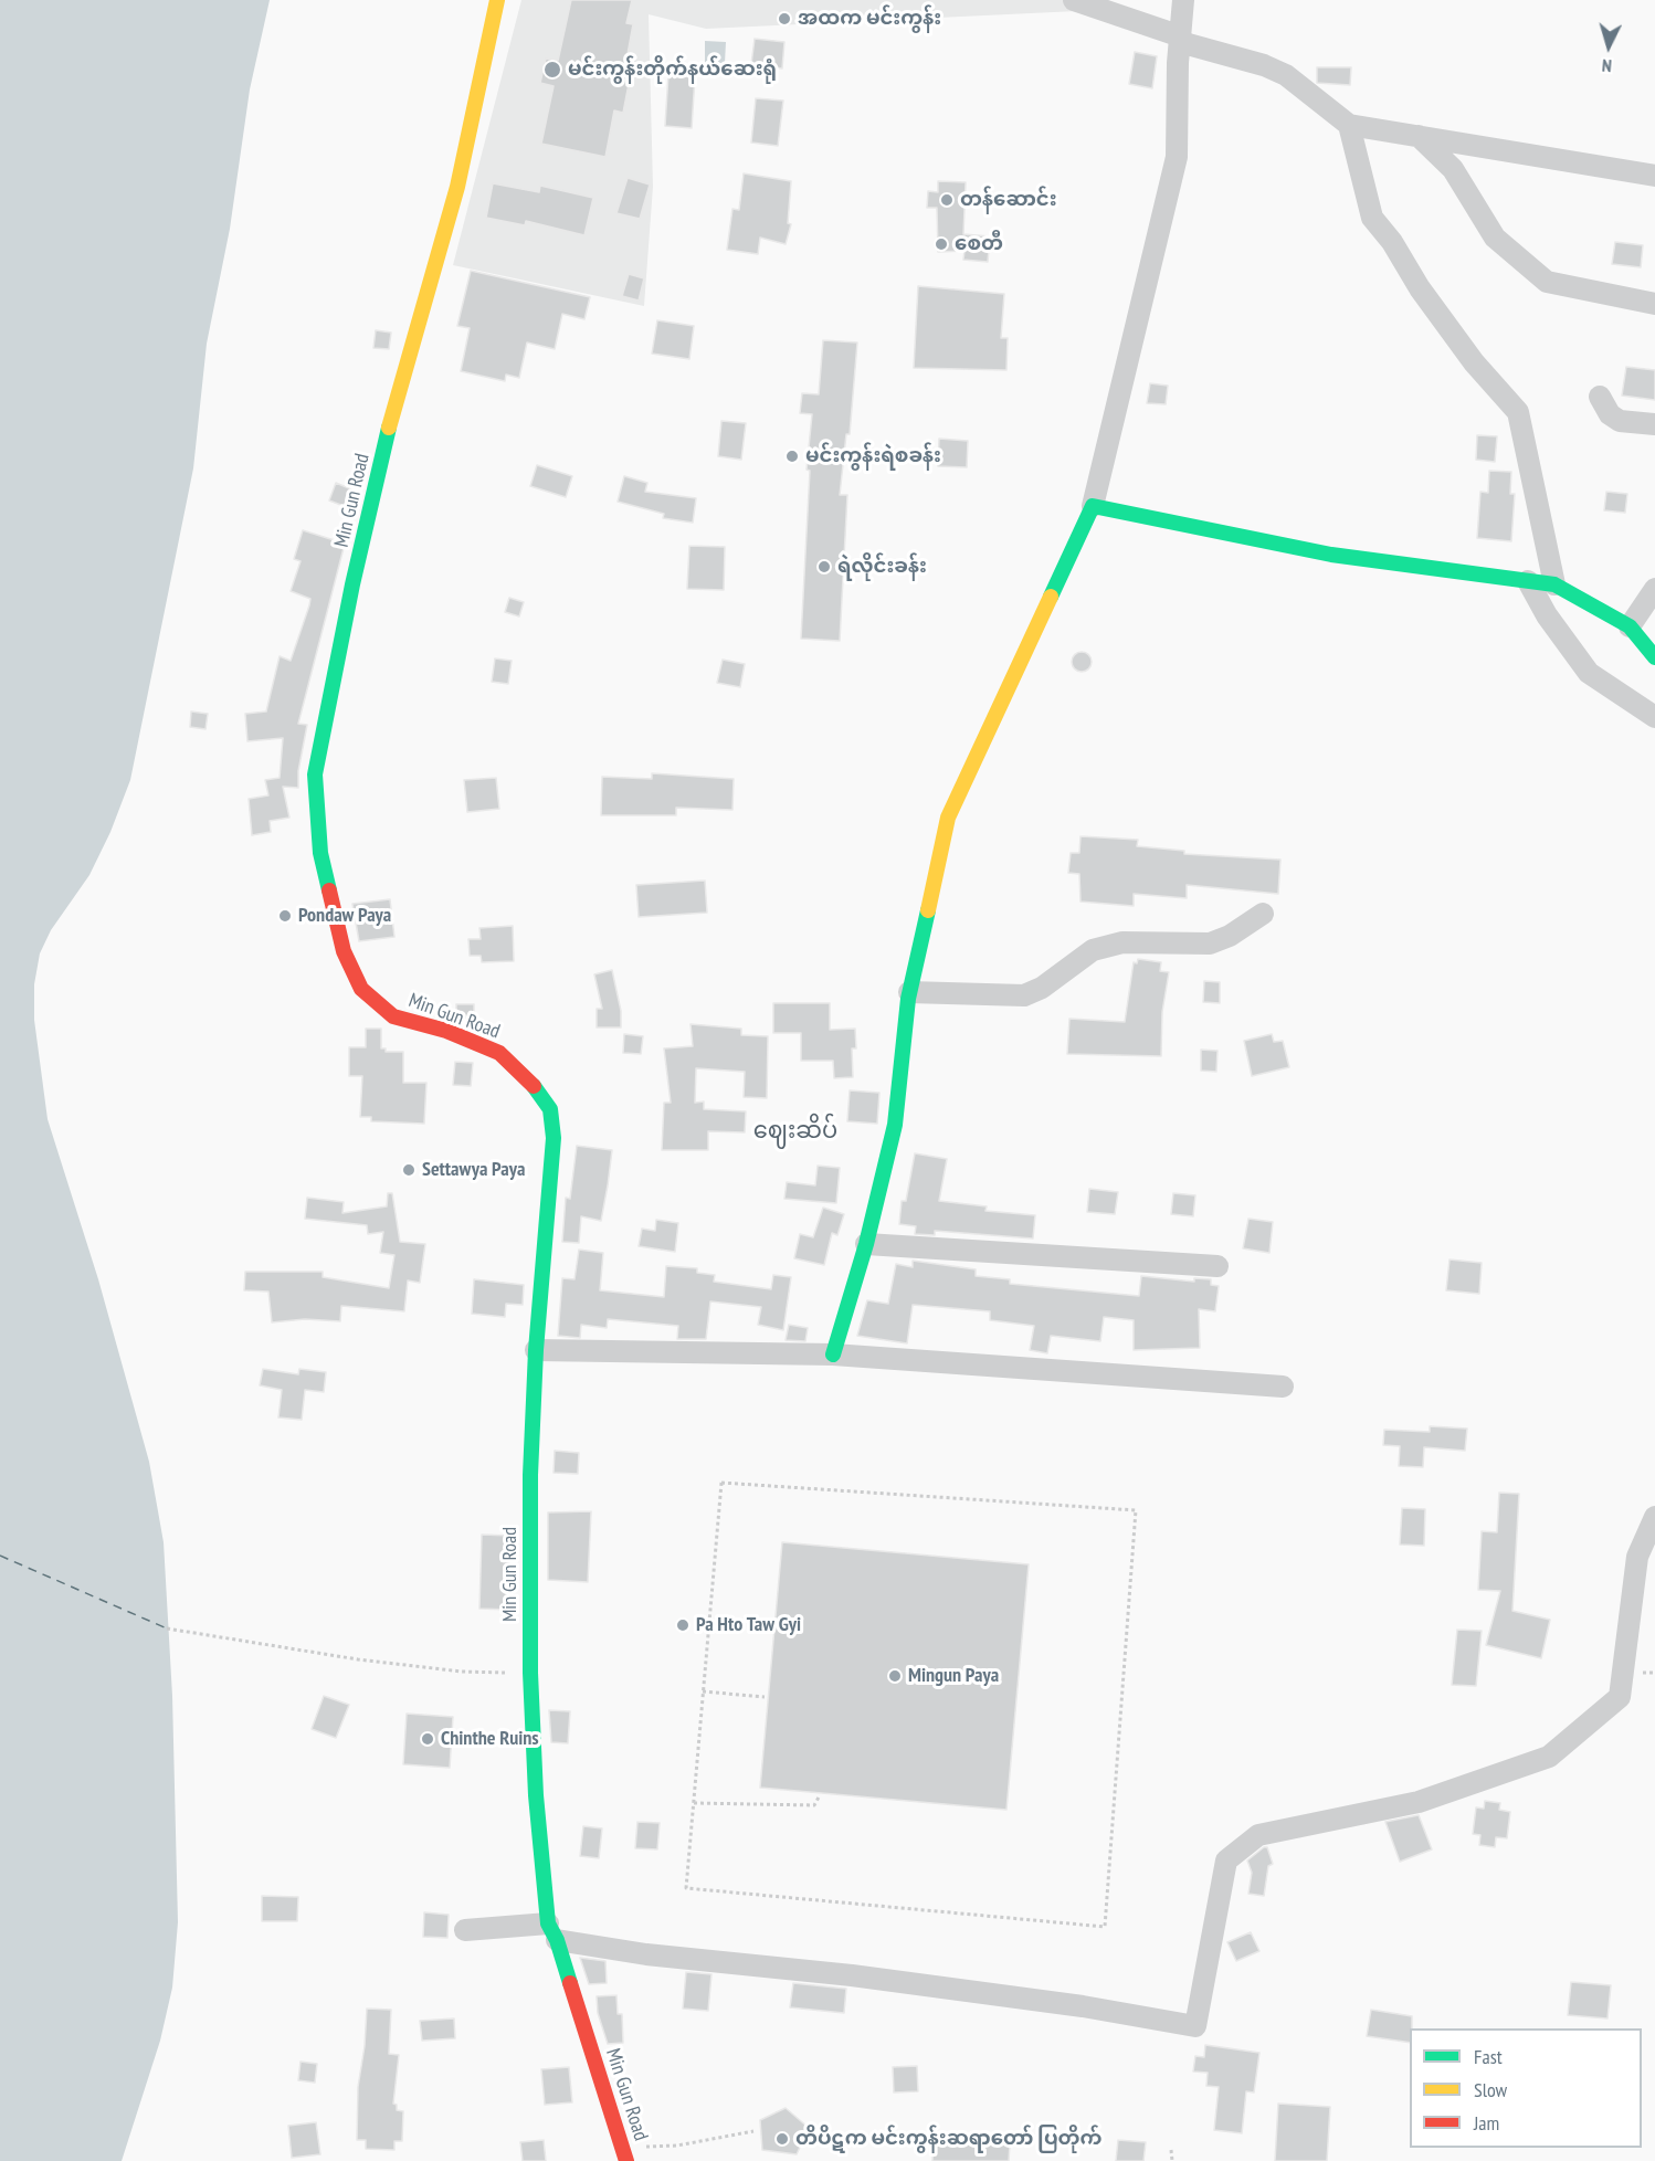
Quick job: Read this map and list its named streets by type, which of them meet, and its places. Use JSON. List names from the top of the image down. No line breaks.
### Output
{"streets":{"street":["Min Gun Road"]},"districts":["ဈေးဆိပ်"],"places":["အထက မင်းကွန်း","မင်းကွန်းတိုက်နယ်ဆေးရုံ","တန်ဆောင်း","စေတီ","မင်းကွန်းရဲစခန်း","ရဲလိုင်းခန်း","Pondaw Paya","Settawya Paya","Pa Hto Taw Gyi","Mingun Paya","Chinthe Ruins","တိပိဋက မင်းကွန်းဆရာတော် ပြတိုက်"],"legend":["Fast","Slow","Jam"],"north":"bottom"}
